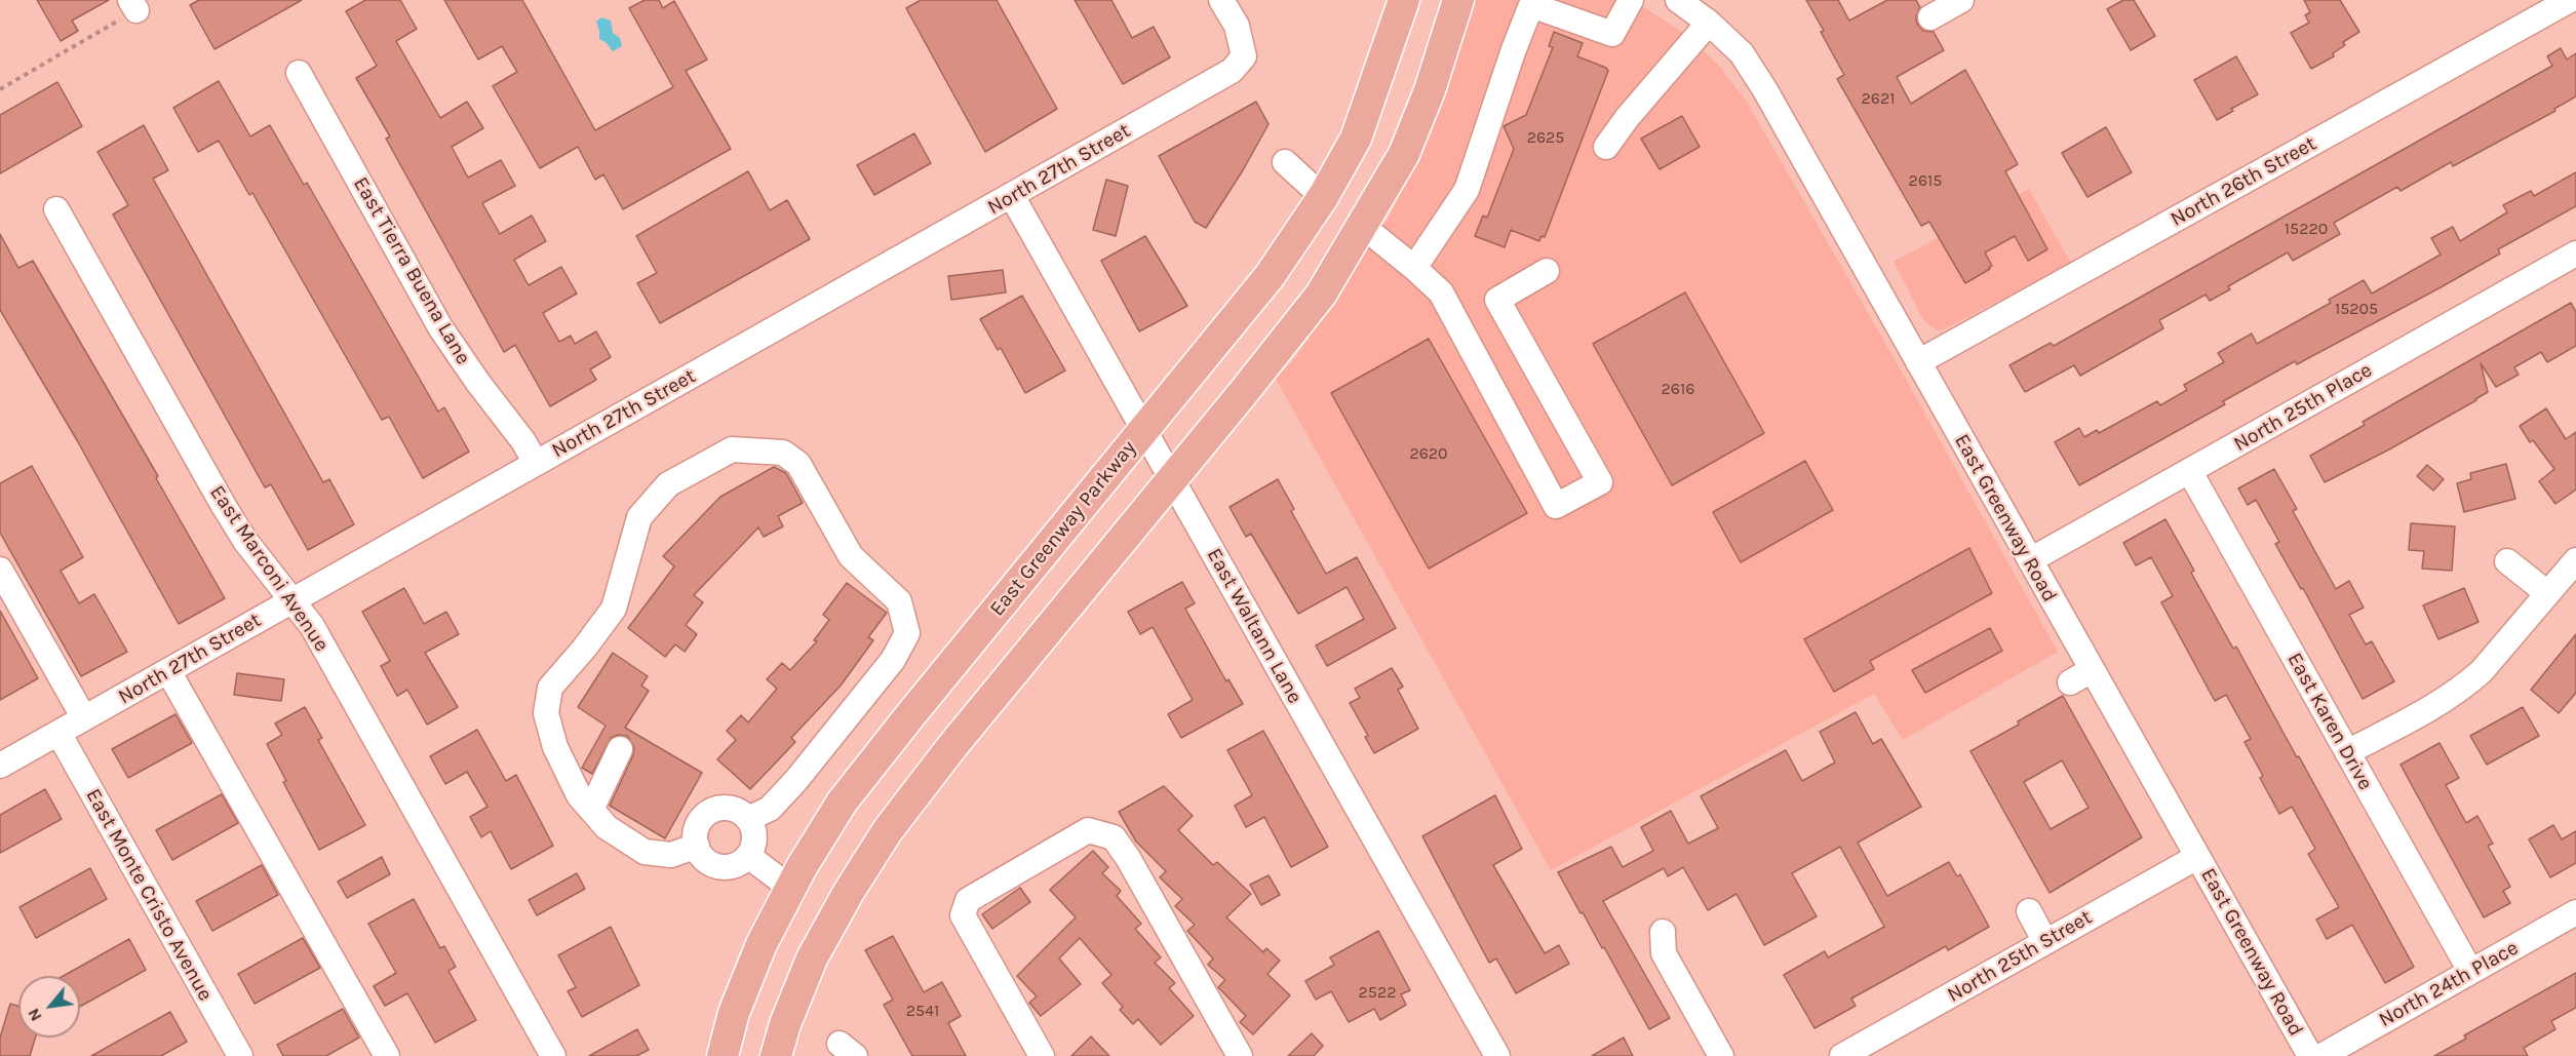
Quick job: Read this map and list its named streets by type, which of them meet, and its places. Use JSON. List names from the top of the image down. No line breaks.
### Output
{"streets":{"main road":["East Greenway Parkway"],"street":["North 27th Street","North 26th Street","East Tierra Buena Lane","North 25th Place","East Greenway Road","East Marconi Avenue","East Waltann Lane","East Karen Drive","East Monte Cristo Avenue","North 25th Street","North 24th Place"]},"crossings":[["North 27th Street","East Tierra Buena Lane"],["North 27th Street","East Marconi Avenue"],["North 27th Street","East Waltann Lane"],["North 27th Street","East Monte Cristo Avenue"],["North 26th Street","East Greenway Road"],["North 25th Place","East Greenway Road"],["North 25th Place","East Karen Drive"],["East Greenway Road","North 25th Street"],["East Greenway Parkway","East Waltann Lane"],["East Karen Drive","North 24th Place"]],"house_numbers":["2621","2625","2615","15220","15205","2616","2620","2522","2541"],"north":"bottom left"}
